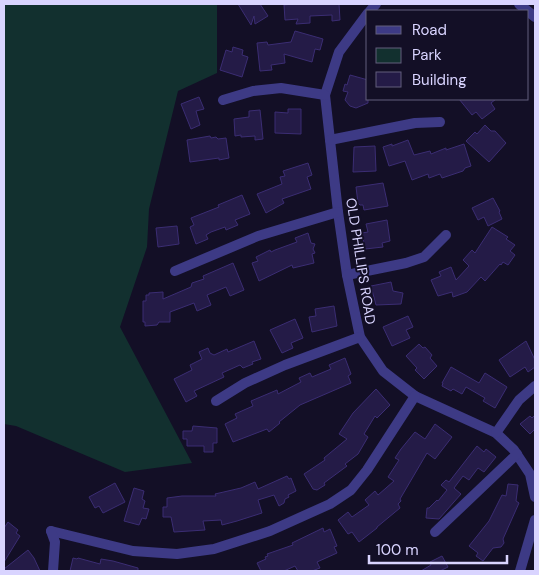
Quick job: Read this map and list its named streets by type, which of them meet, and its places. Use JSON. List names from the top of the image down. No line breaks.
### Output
{"streets":{"street":["OLD PHILLIPS ROAD"]},"legend":["Road","Park","Building"],"scale_bar":"100 m"}
